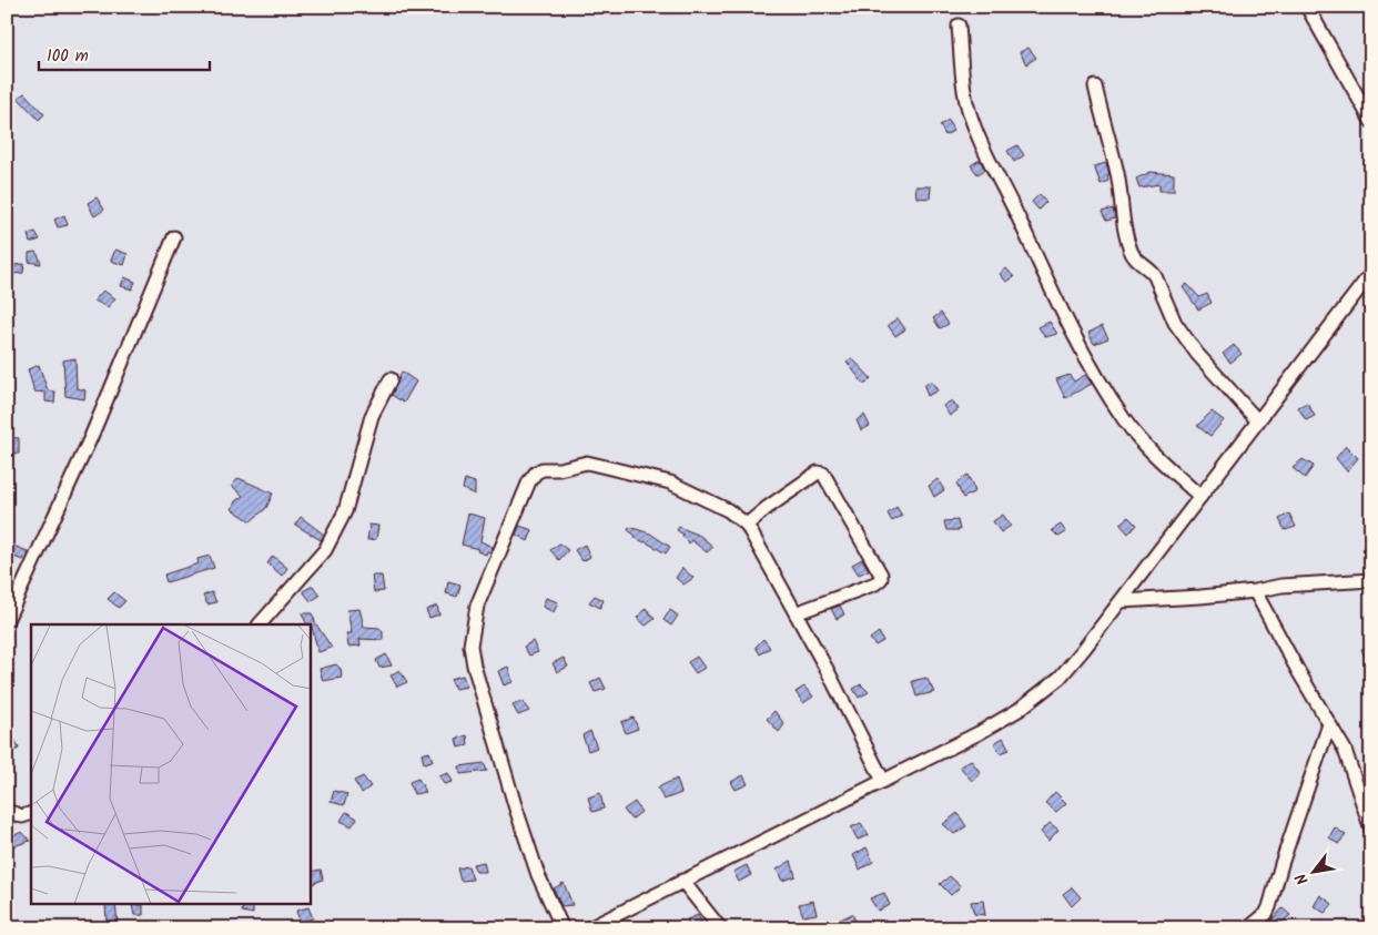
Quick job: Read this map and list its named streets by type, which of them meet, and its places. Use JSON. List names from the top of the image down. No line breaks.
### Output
{"scale_bar":"100 m","north":"bottom left"}
